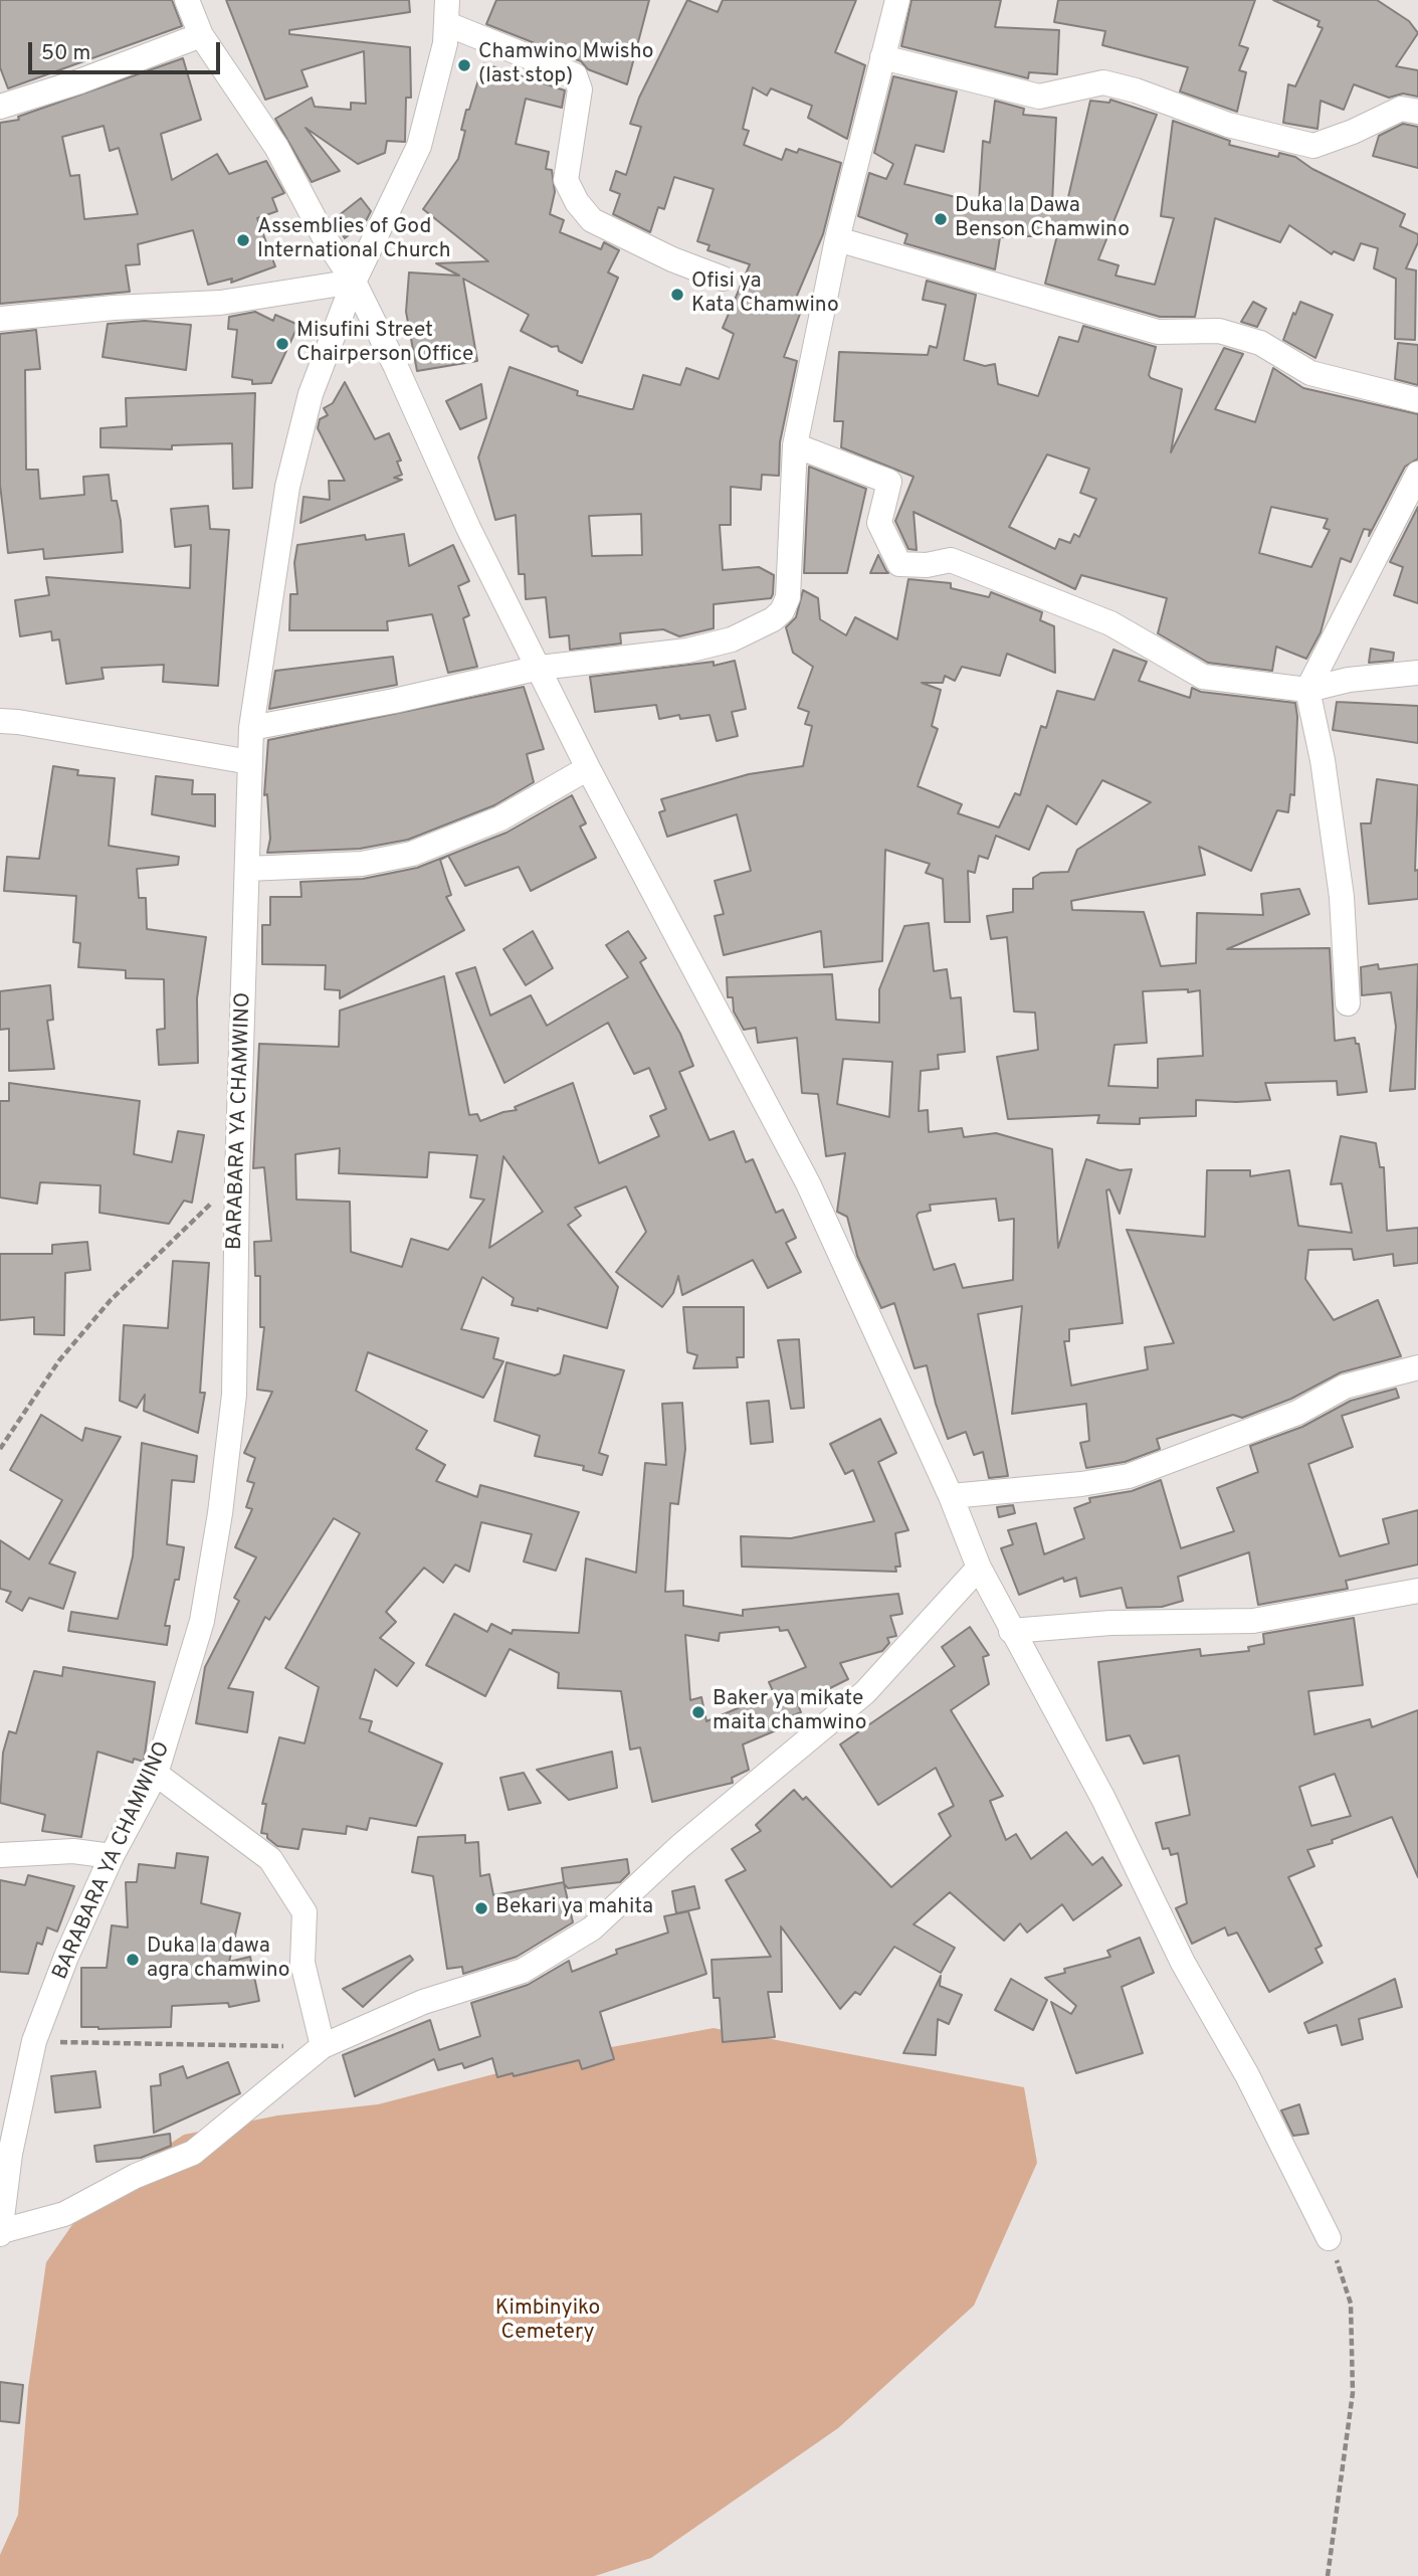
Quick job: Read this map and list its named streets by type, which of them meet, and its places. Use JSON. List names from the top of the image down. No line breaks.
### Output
{"streets":{"street":["BARABARA YA CHAMWINO"]},"parks":["Kimbinyiko Cemetery"],"places":["Chamwino Mwisho (last stop)","Duka la Dawa Benson Chamwino","Assemblies of God International Church","Ofisi ya Kata Chamwino","Misufini Street Chairperson Office","Baker ya mikate maita chamwino","Bekari ya mahita","Duka la dawa agra chamwino"],"scale_bar":"50 m"}
